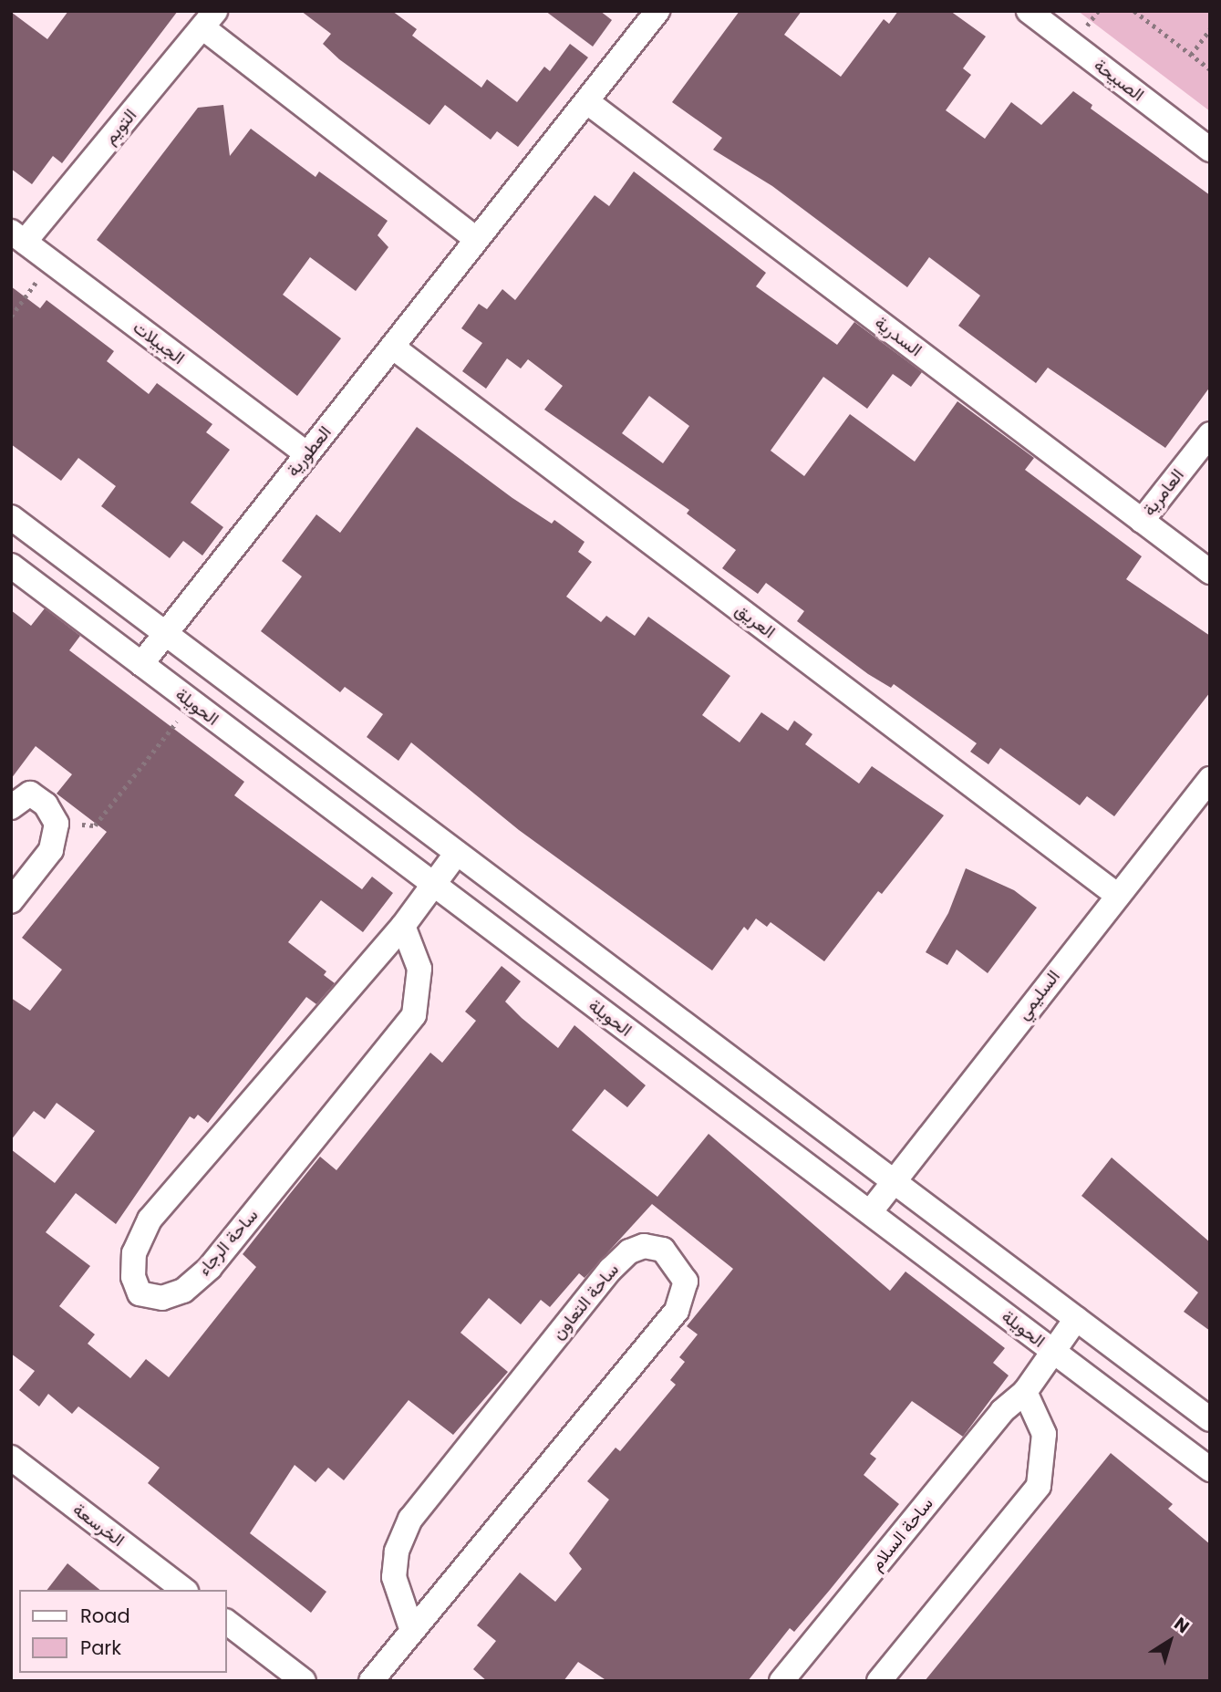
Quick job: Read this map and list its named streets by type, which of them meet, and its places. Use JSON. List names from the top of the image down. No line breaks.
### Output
{"streets":{"street":["الصبيحة","التويم","السدرية","الجبيلات","العطورية","العامرية","العريق","الحويلة","السليمي","ساحة الرجاء","ساحة التعاون","الخرسعة","ساحة السلام"]},"crossings":[["التويم","الجبيلات"],["السدرية","العطورية"],["السدرية","العامرية"],["الجبيلات","العطورية"],["العطورية","العريق"],["العطورية","الحويلة"],["العريق","السليمي"],["الحويلة","السليمي"],["الحويلة","ساحة الرجاء"],["الحويلة","ساحة السلام"]],"legend":["Road","Park"],"north":"top right"}
